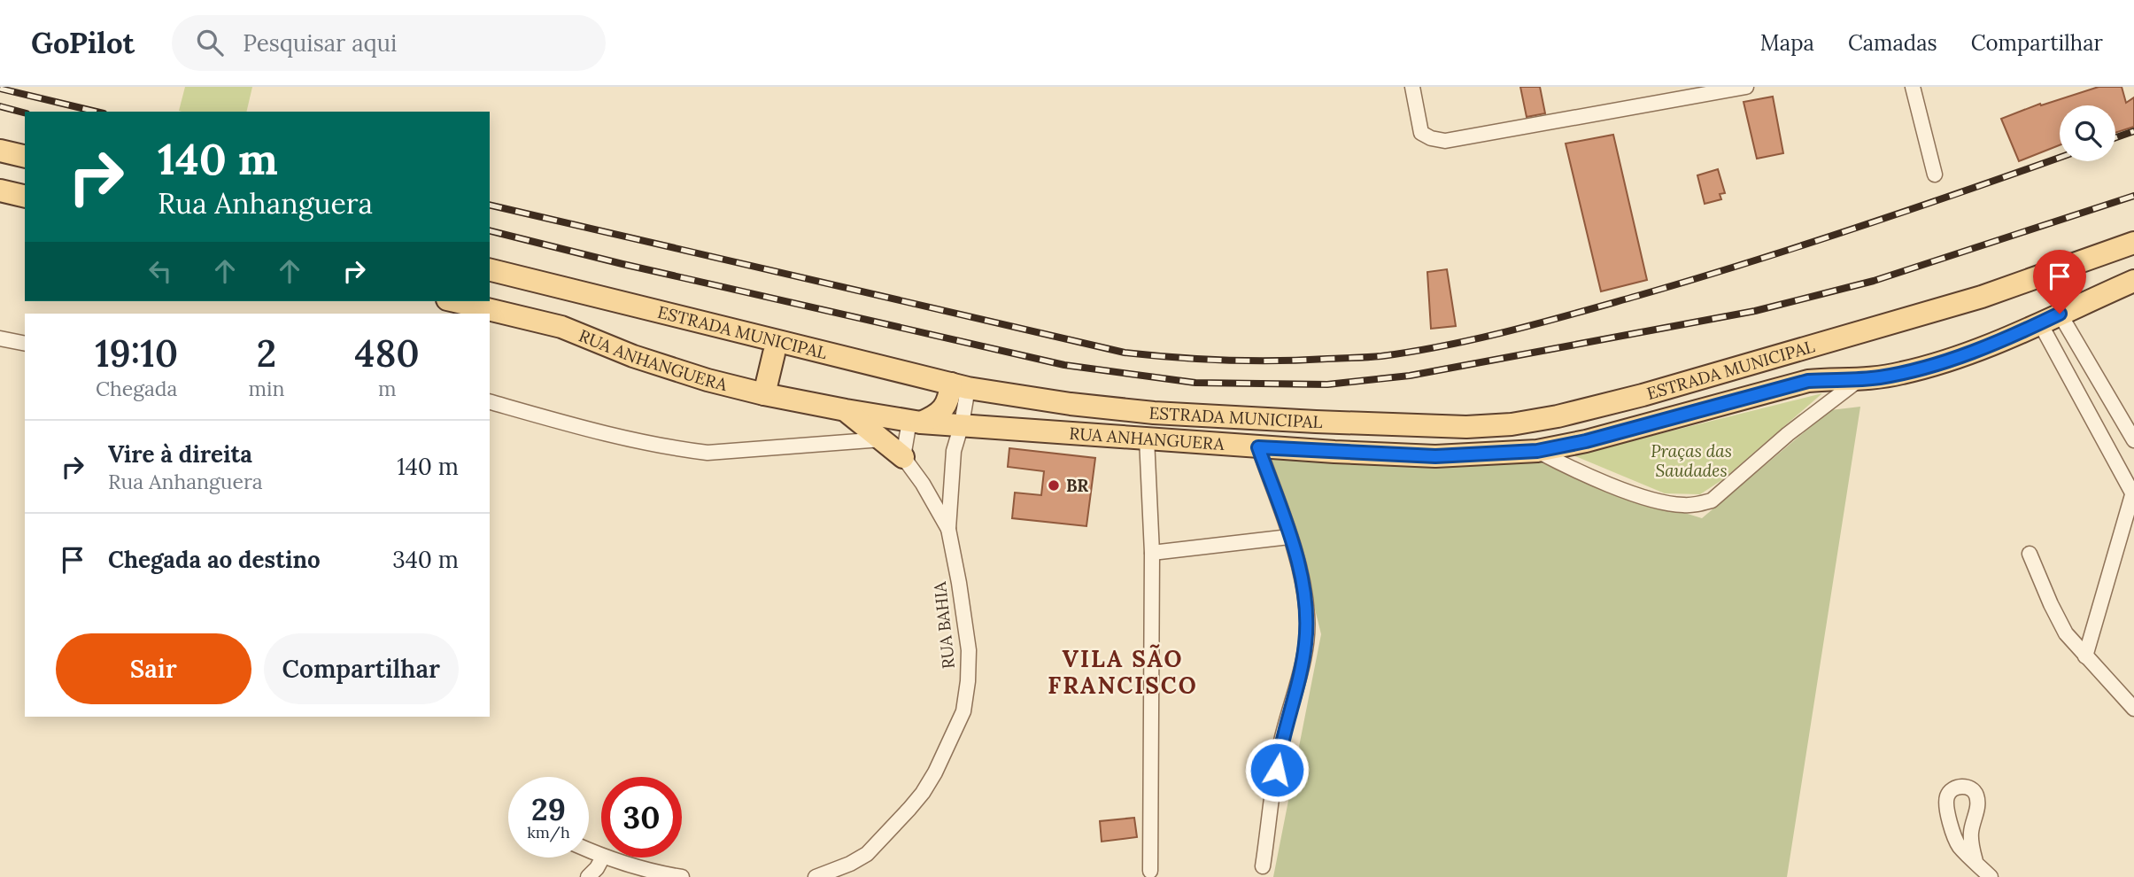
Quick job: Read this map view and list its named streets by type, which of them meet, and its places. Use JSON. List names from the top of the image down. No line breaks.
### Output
{"streets":{"main road":["ESTRADA MUNICIPAL","RUA ANHANGUERA"],"street":["RUA BAHIA"]},"districts":["VILA SÃO FRANCISCO"],"parks":["Praças das Saudades"],"places":["BR"],"page":{"header":"GoPilot","search":"Pesquisar aqui","nav":["Mapa","Camadas","Compartilhar"],"turn":["140 m","Rua Anhanguera"],"eta":["19:10","Chegada","2","min","480","m"],"list":[{"name":"Vire à direita","note":"Rua Anhanguera","value":"140 m"},{"name":"Chegada ao destino","value":"340 m"}],"buttons":["Sair","Compartilhar"],"speed":"29 km/h","limit":"30"}}
